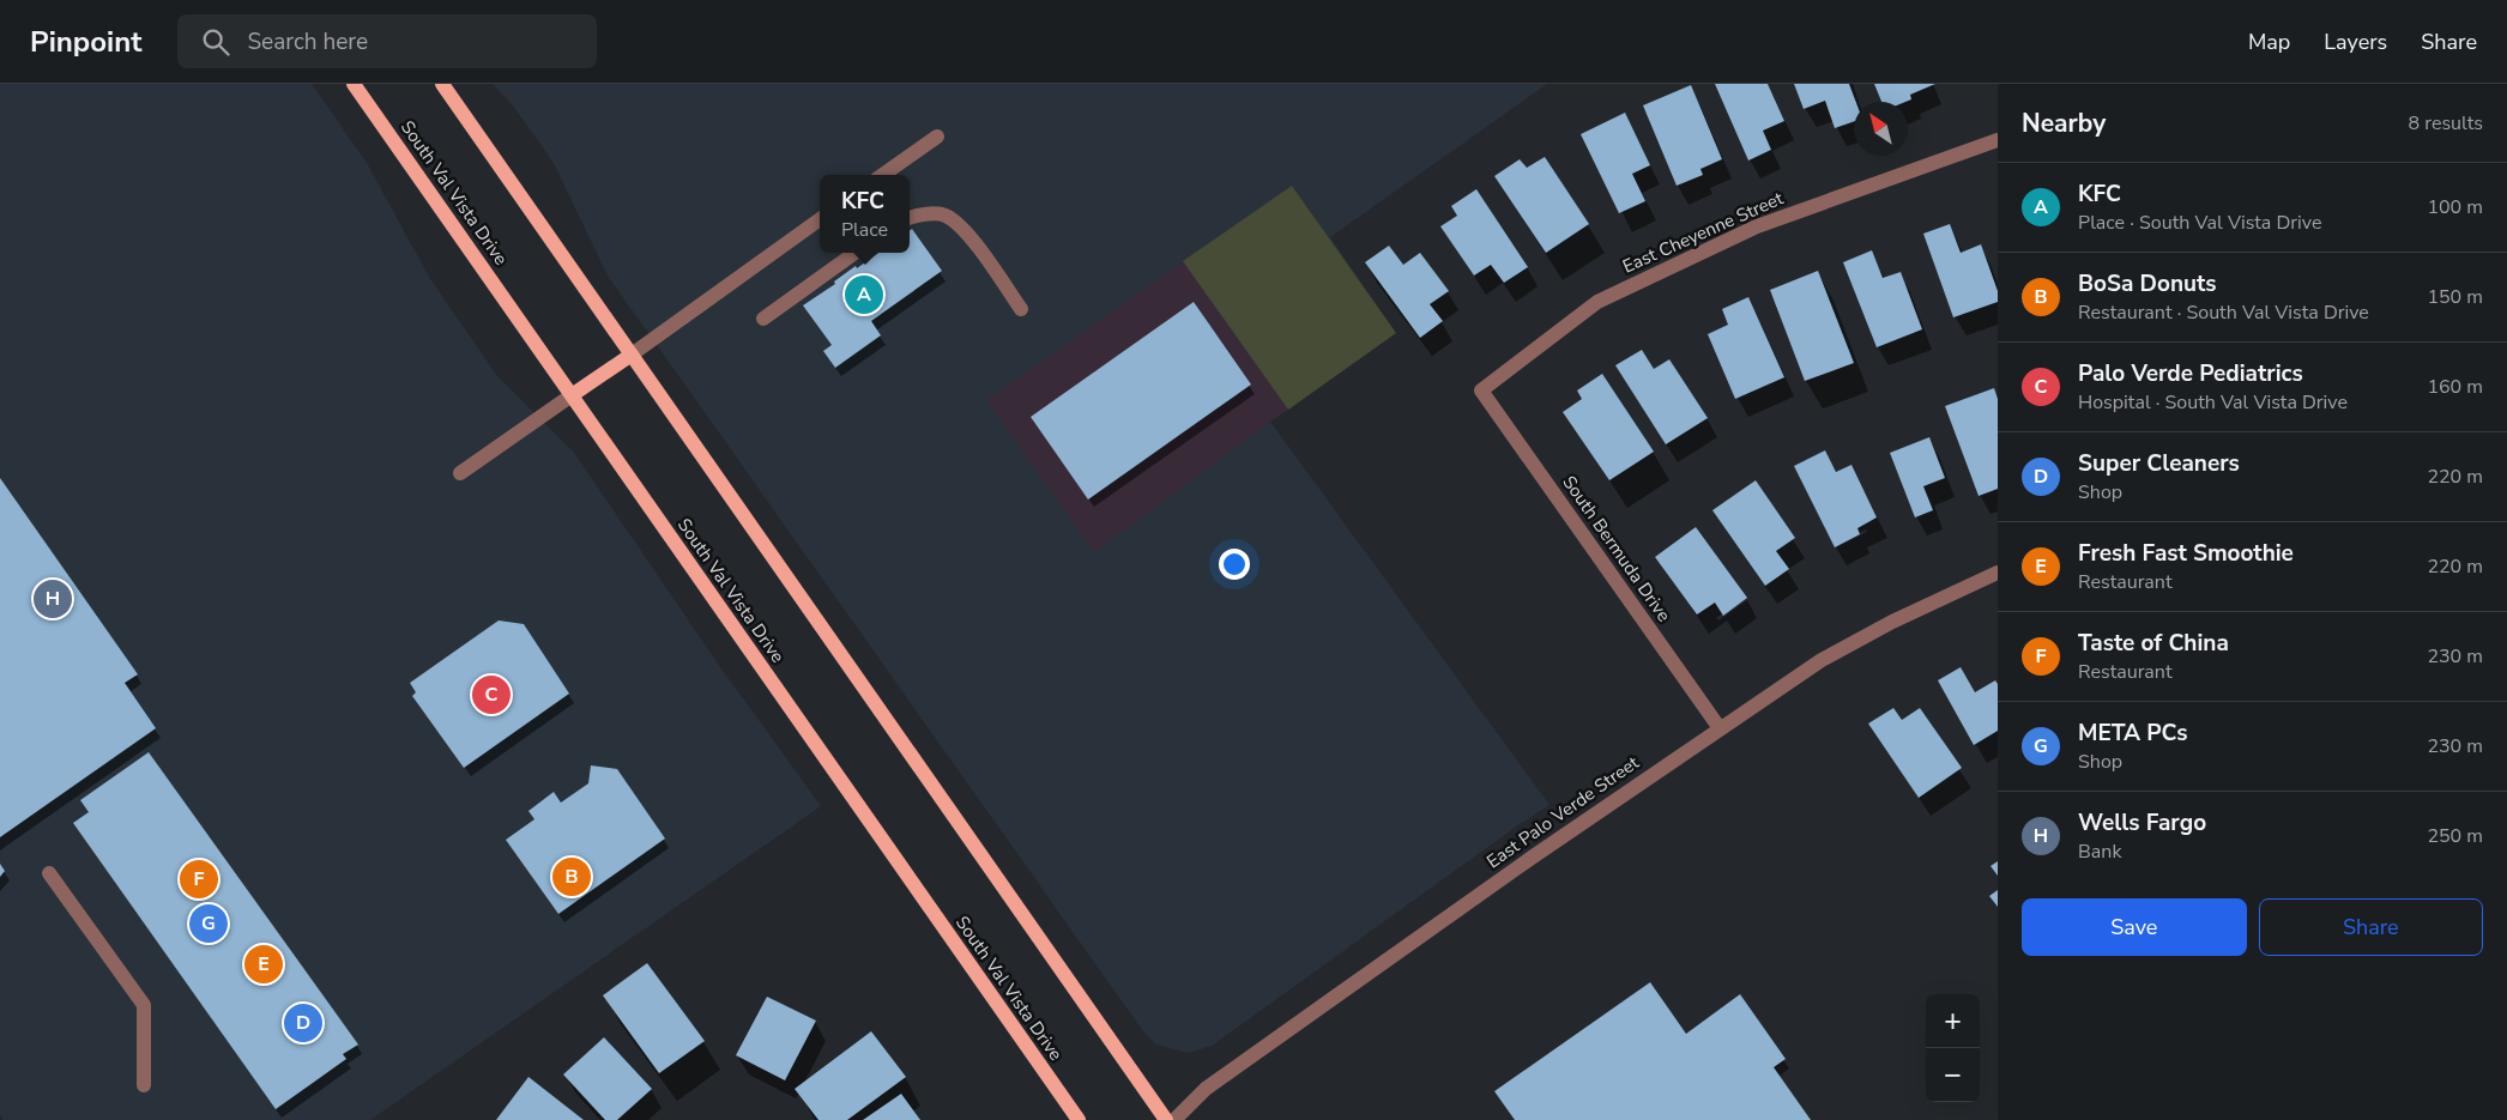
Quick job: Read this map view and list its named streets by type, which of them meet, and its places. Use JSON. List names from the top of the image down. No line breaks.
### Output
{"streets":{"main road":["South Val Vista Drive"],"street":["East Cheyenne Street","South Bermuda Drive","East Palo Verde Street"]},"crossings":[["East Cheyenne Street","South Bermuda Drive"],["South Bermuda Drive","East Palo Verde Street"]],"north":"top left","page":{"header":"Pinpoint","search":"Search here","nav":["Map","Layers","Share"],"heading":["Nearby","8 results"],"list":[{"mark":"A","name":"KFC","note":"Place · South Val Vista Drive","value":"100 m"},{"mark":"B","name":"BoSa Donuts","note":"Restaurant · South Val Vista Drive","value":"150 m"},{"mark":"C","name":"Palo Verde Pediatrics","note":"Hospital · South Val Vista Drive","value":"160 m"},{"mark":"D","name":"Super Cleaners","note":"Shop","value":"220 m"},{"mark":"E","name":"Fresh Fast Smoothie","note":"Restaurant","value":"220 m"},{"mark":"F","name":"Taste of China","note":"Restaurant","value":"230 m"},{"mark":"G","name":"META PCs","note":"Shop","value":"230 m"},{"mark":"H","name":"Wells Fargo","note":"Bank","value":"250 m"}],"popup":["KFC","Place"],"pins":["A","H","C","B","F","G","E","D"],"buttons":["Save","Share"],"map_buttons":["+","−"]}}
